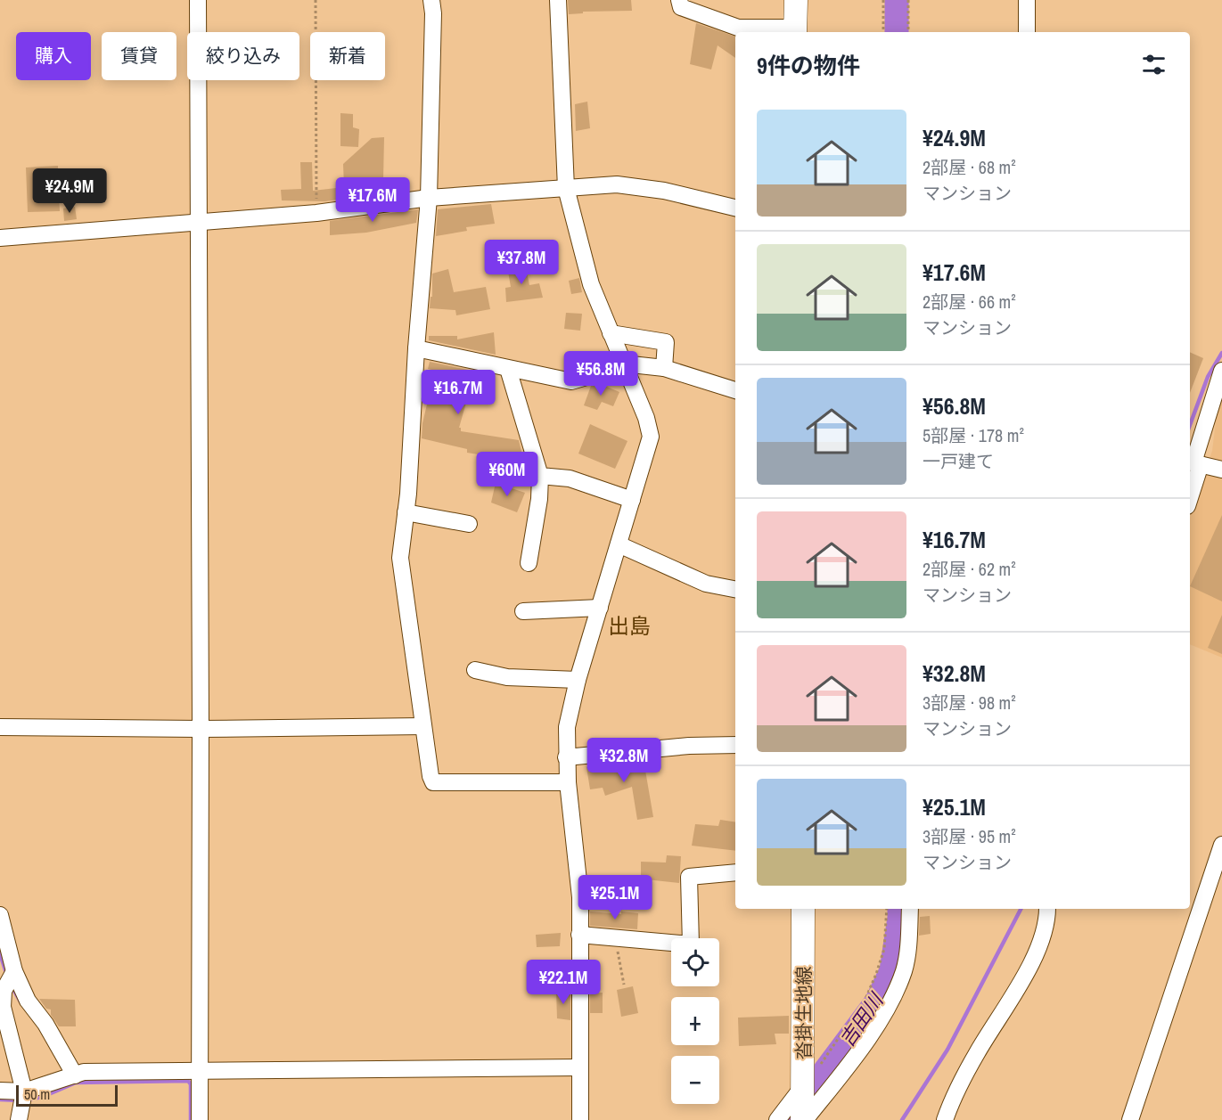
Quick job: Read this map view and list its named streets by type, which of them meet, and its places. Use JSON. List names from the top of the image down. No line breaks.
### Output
{"streets":{"main road":["沓掛生地線"]},"districts":["出島"],"water":["吉田川"],"scale_bar":"50 m","page":{"chip":["購入","賃貸","絞り込み","新着"],"heading":"9件の物件","list":[{"name":"¥24.9M","note":"2部屋 · 68 m² · マンション"},{"name":"¥17.6M","note":"2部屋 · 66 m² · マンション"},{"name":"¥56.8M","note":"5部屋 · 178 m² · 一戸建て"},{"name":"¥16.7M","note":"2部屋 · 62 m² · マンション"},{"name":"¥32.8M","note":"3部屋 · 98 m² · マンション"},{"name":"¥25.1M","note":"3部屋 · 95 m² · マンション"}],"price":["¥24.9M","¥17.6M","¥37.8M","¥56.8M","¥16.7M","¥60M","¥32.8M","¥25.1M","¥22.1M"],"map_buttons":["+","−"],"scale":"50 m"}}
